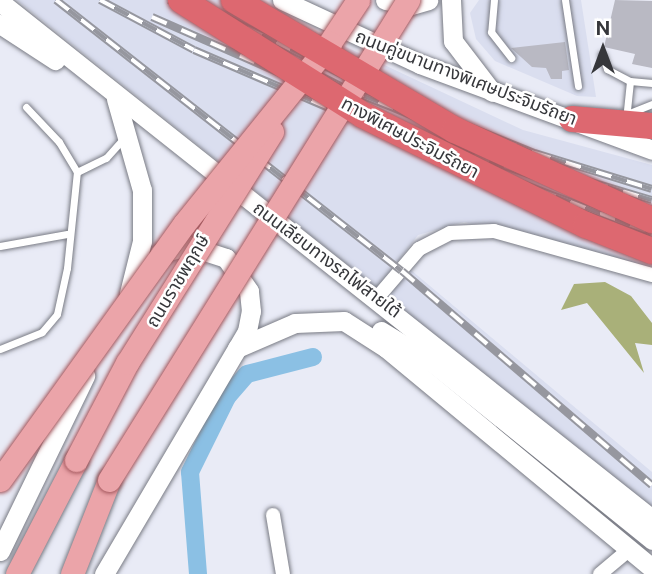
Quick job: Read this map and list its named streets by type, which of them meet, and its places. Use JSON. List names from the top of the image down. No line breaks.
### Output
{"streets":{"highway":["ทางพิเศษประจิมรัถยา"],"main road":["ถนนคู่ขนานทางพิเศษประจิมรัถยา","ถนนเลียบทางรถไฟสายใต้","ถนนราชพฤกษ์"]},"crossings":[["ถนนเลียบทางรถไฟสายใต้","ถนนราชพฤกษ์"]],"north":"top"}
